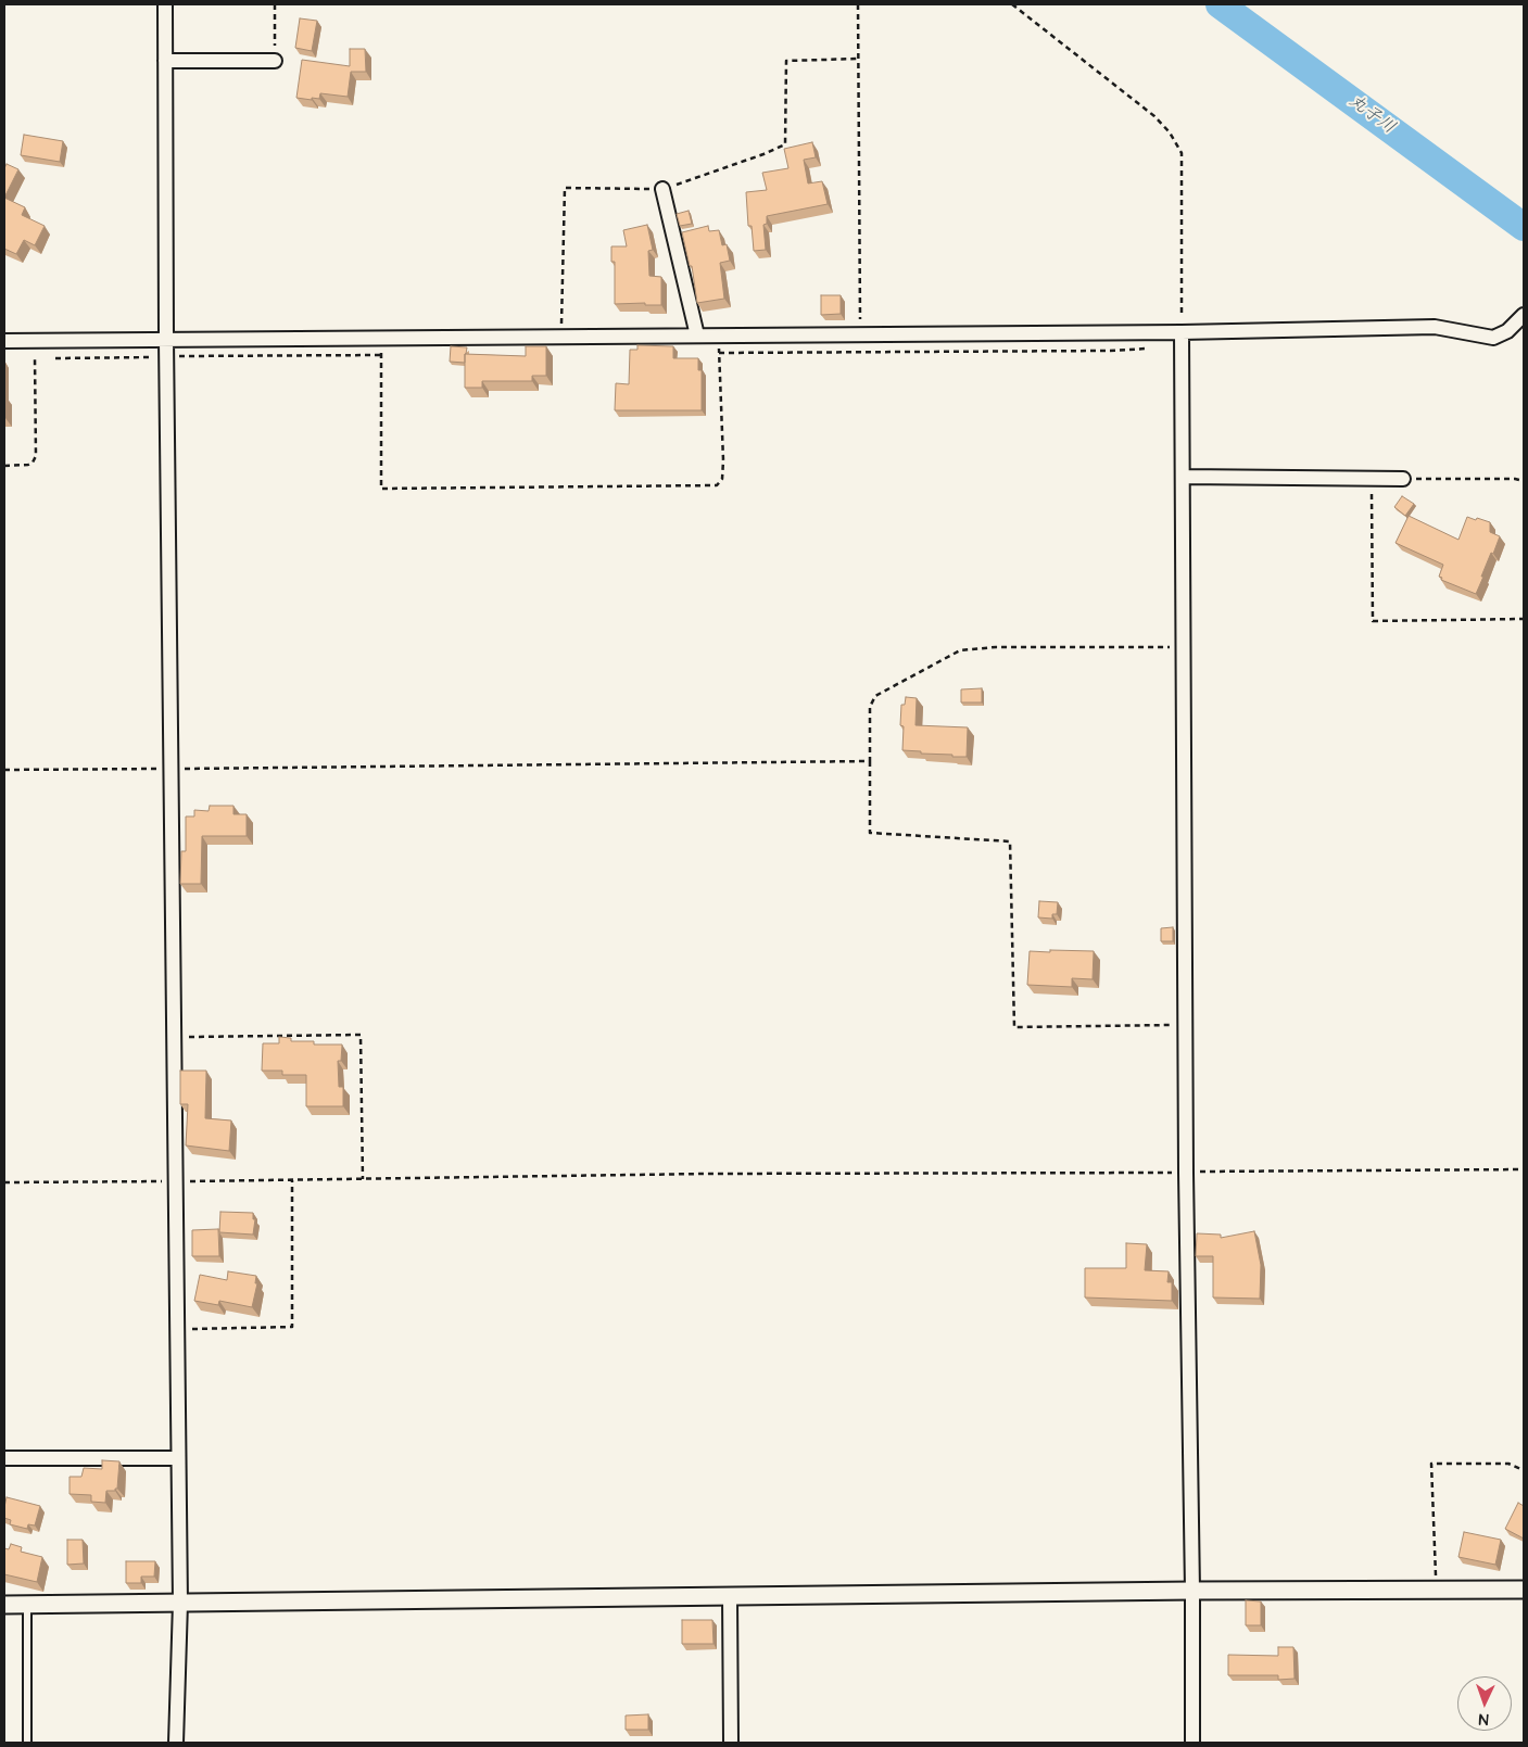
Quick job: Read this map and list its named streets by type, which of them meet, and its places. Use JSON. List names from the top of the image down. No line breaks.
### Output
{"water":["丸子川"],"north":"bottom"}
